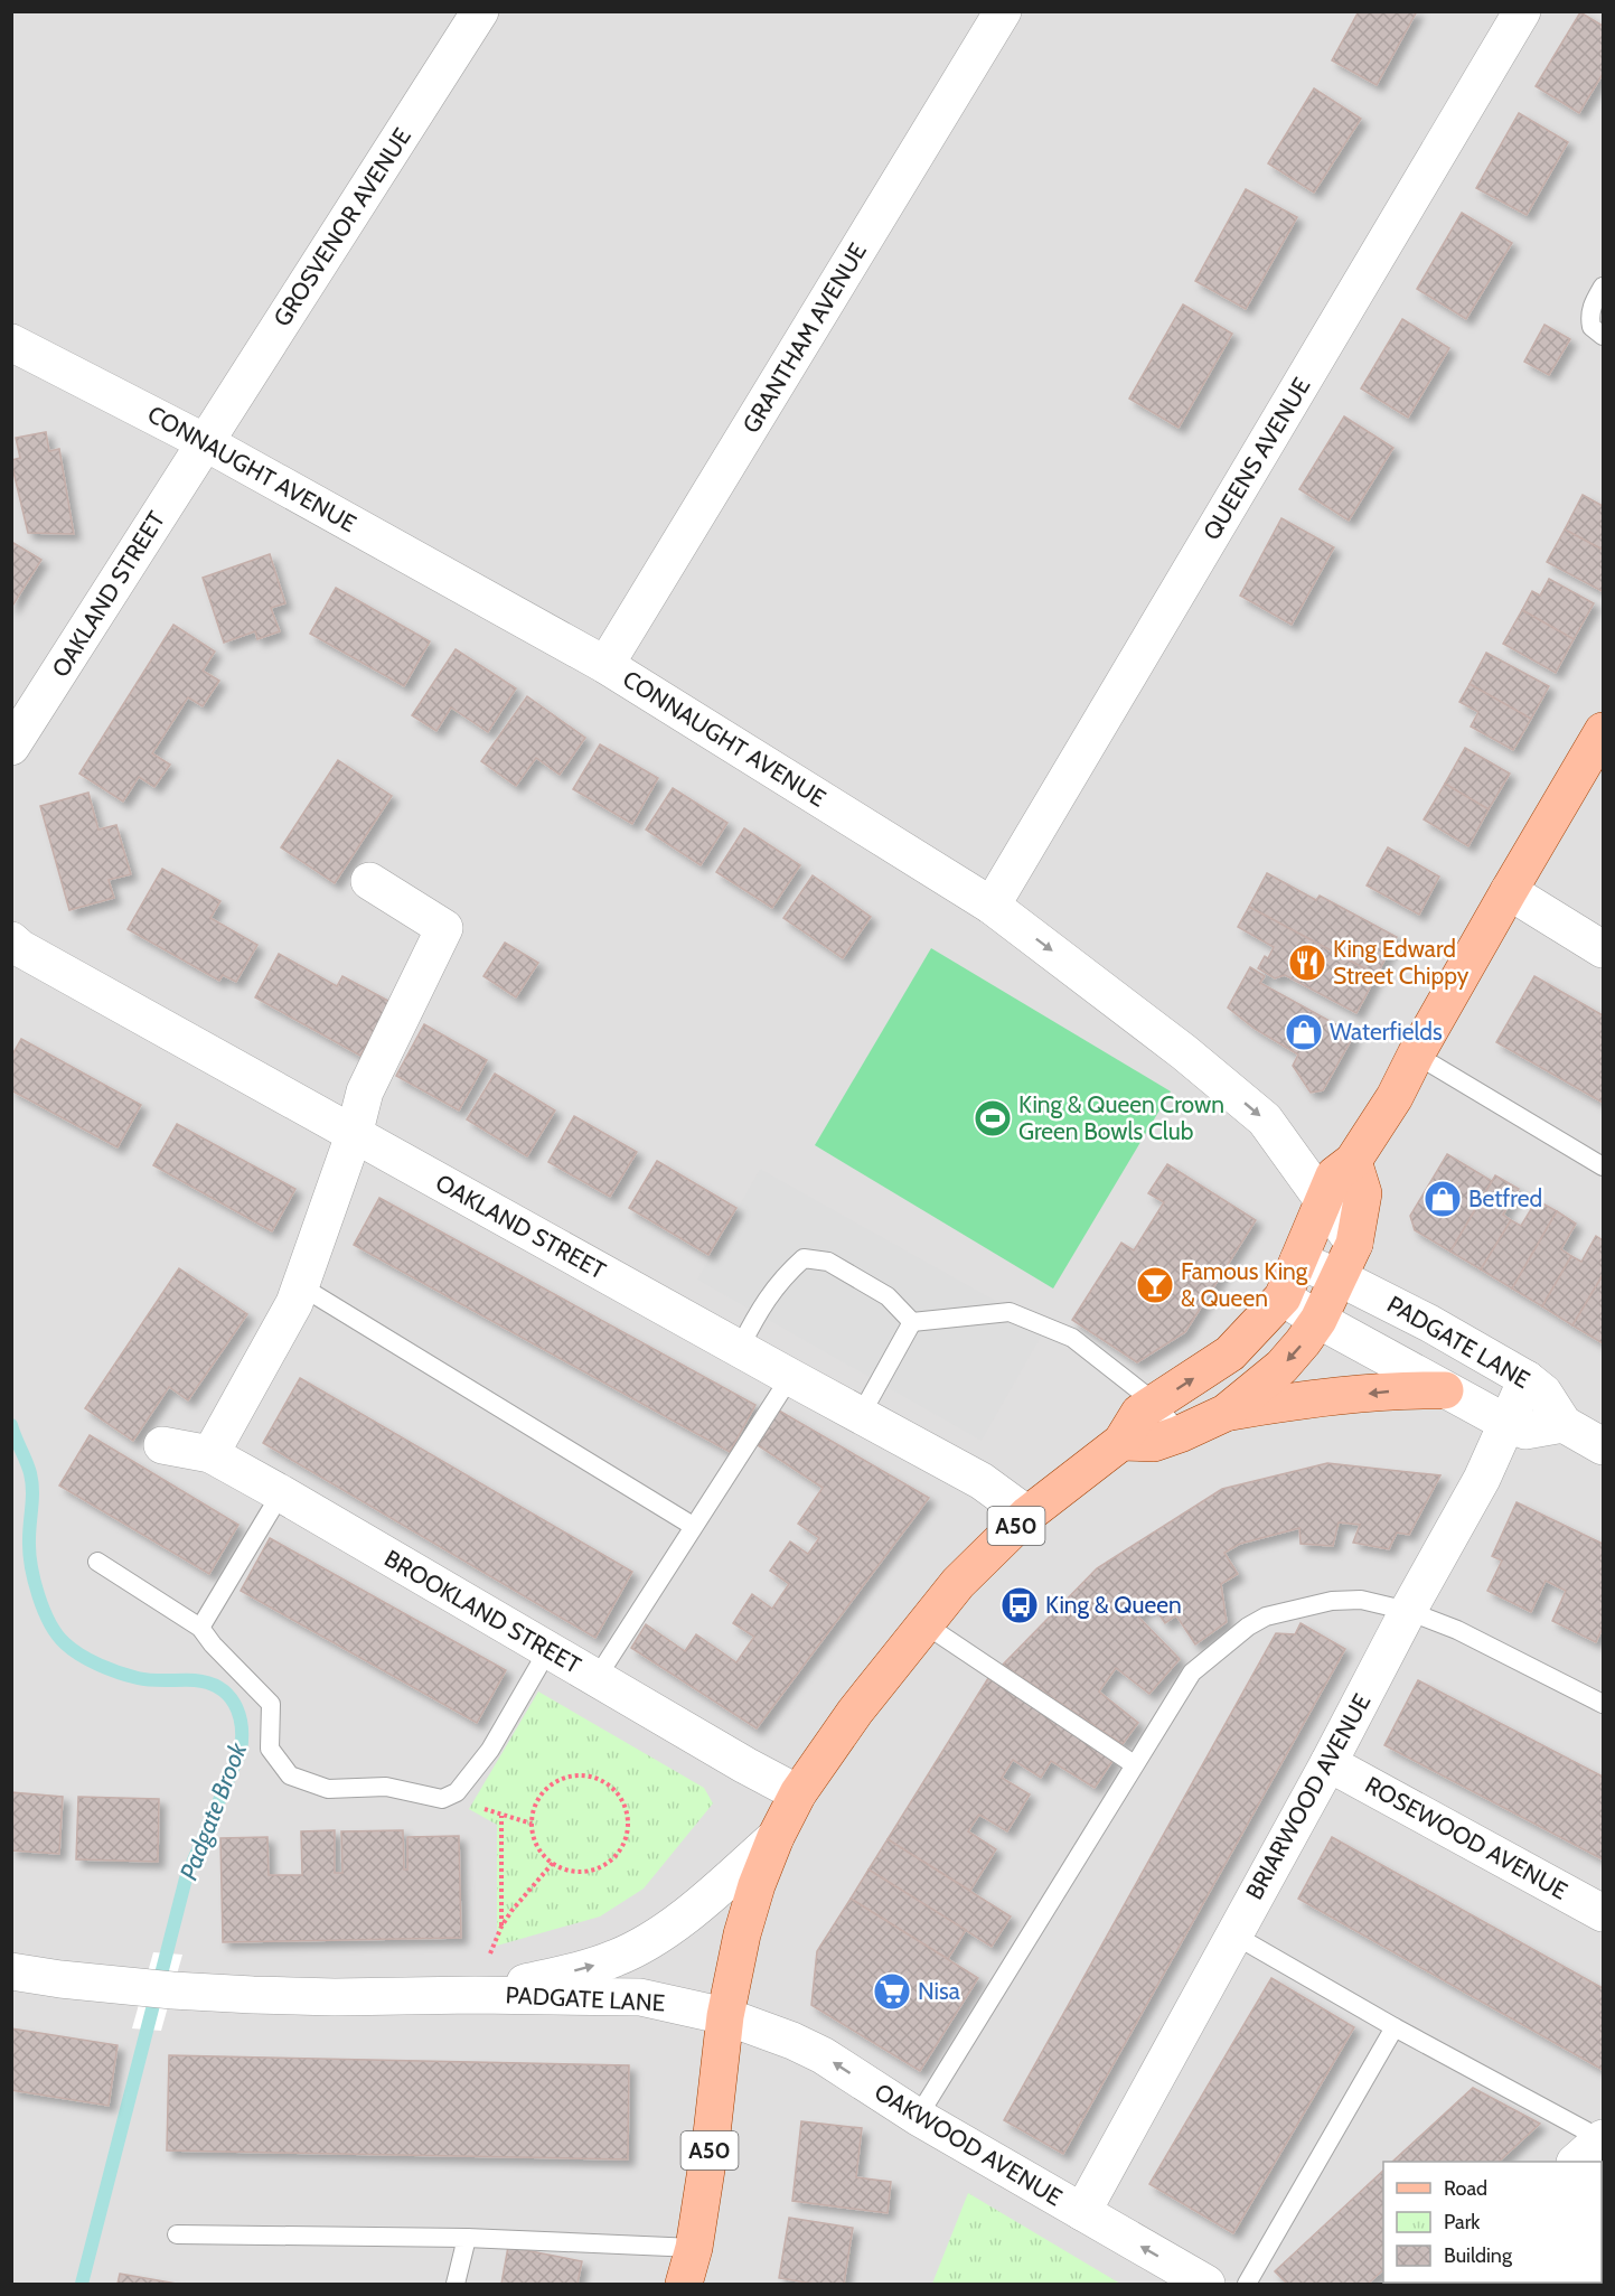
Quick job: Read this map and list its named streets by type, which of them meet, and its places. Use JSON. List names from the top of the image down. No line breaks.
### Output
{"streets":{"main road":["A50"],"street":["GROSVENOR AVENUE","GRANTHAM AVENUE","QUEENS AVENUE","CONNAUGHT AVENUE","OAKLAND STREET","PADGATE LANE","BROOKLAND STREET","BRIARWOOD AVENUE","ROSEWOOD AVENUE","OAKWOOD AVENUE"]},"crossings":[["GROSVENOR AVENUE","CONNAUGHT AVENUE"],["GROSVENOR AVENUE","OAKLAND STREET"],["GRANTHAM AVENUE","CONNAUGHT AVENUE"],["QUEENS AVENUE","CONNAUGHT AVENUE"],["CONNAUGHT AVENUE","OAKLAND STREET"],["CONNAUGHT AVENUE","A50"],["OAKLAND STREET","A50"],["PADGATE LANE","A50"],["PADGATE LANE","BRIARWOOD AVENUE"],["PADGATE LANE","OAKWOOD AVENUE"],["A50","BROOKLAND STREET"],["A50","OAKWOOD AVENUE"],["BRIARWOOD AVENUE","ROSEWOOD AVENUE"],["BRIARWOOD AVENUE","OAKWOOD AVENUE"]],"one_way":["OAKWOOD AVENUE"],"water":["Padgate Brook"],"places":{"restaurant":["King Edward Street Chippy"],"shop":["Waterfields","Betfred"],"sports":["King & Queen Crown Green Bowls Club"],"bar":["Famous King & Queen"],"bus stop":["King & Queen"],"supermarket":["Nisa"]},"legend":["Road","Park","Building"]}
